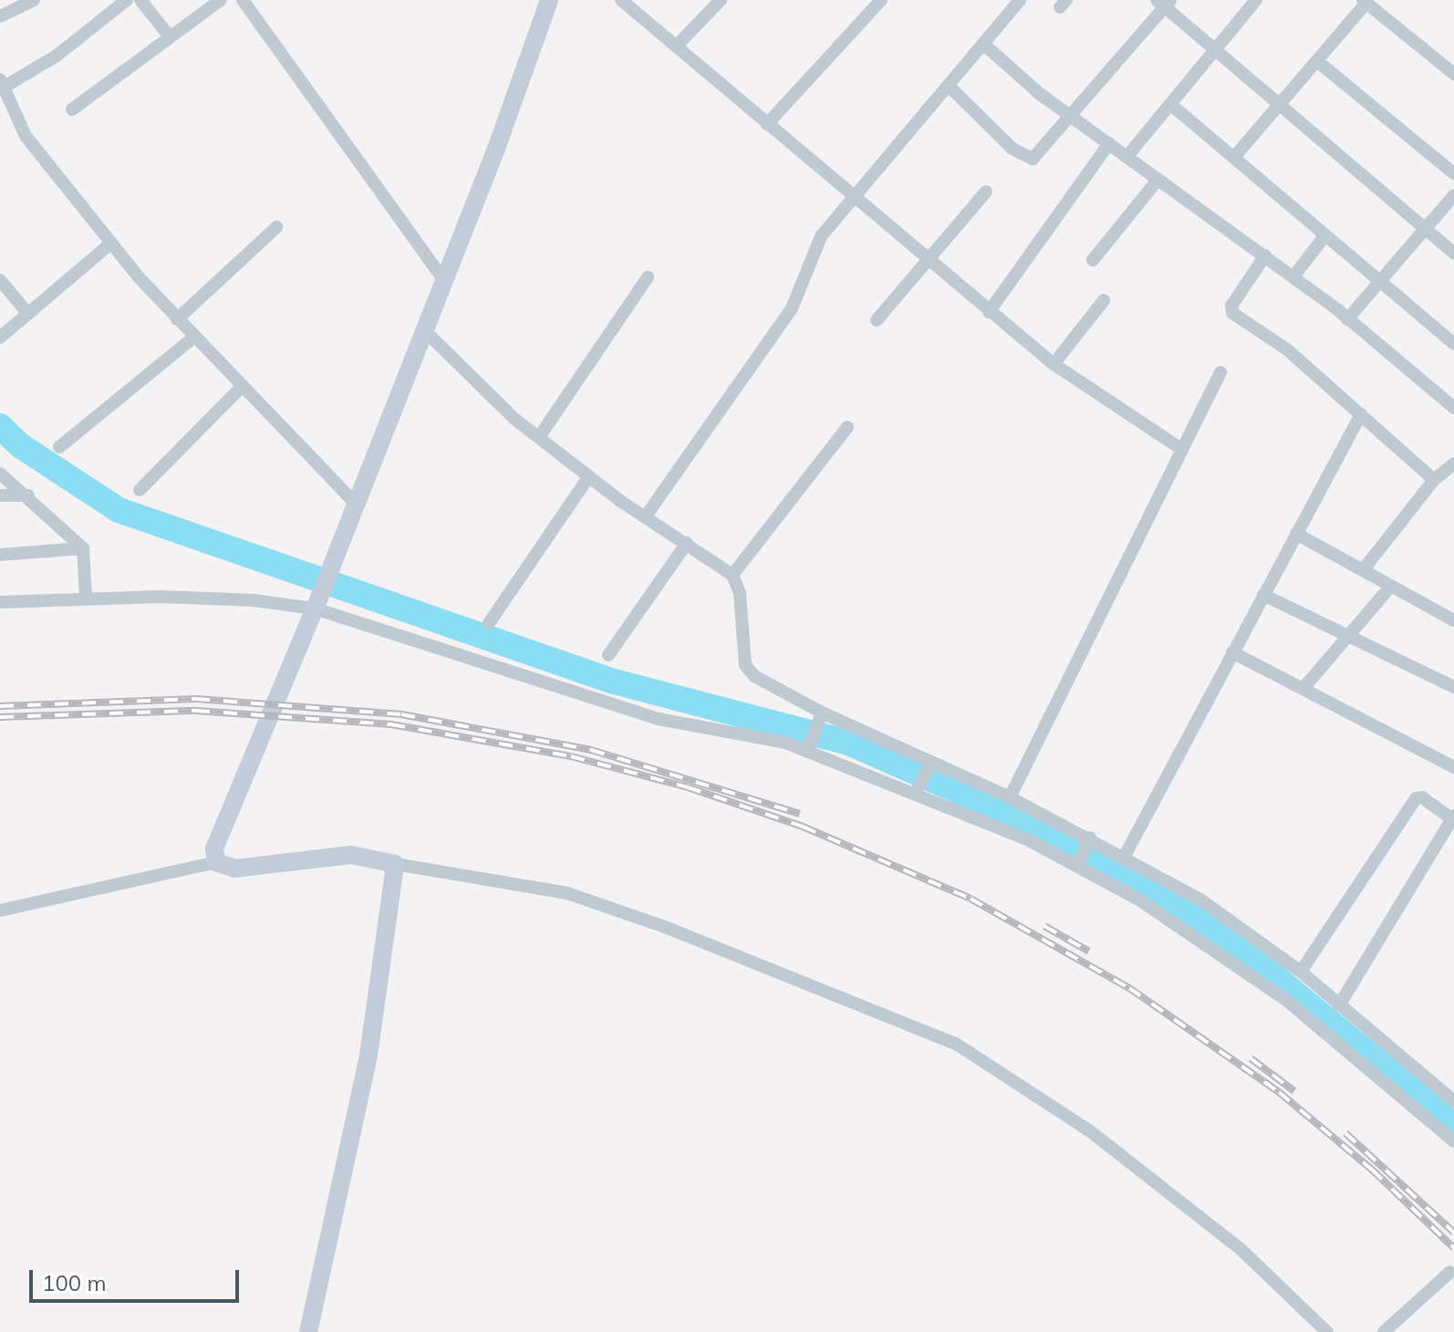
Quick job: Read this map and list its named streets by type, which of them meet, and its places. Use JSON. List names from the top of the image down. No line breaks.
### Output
{"scale_bar":"100 m"}
